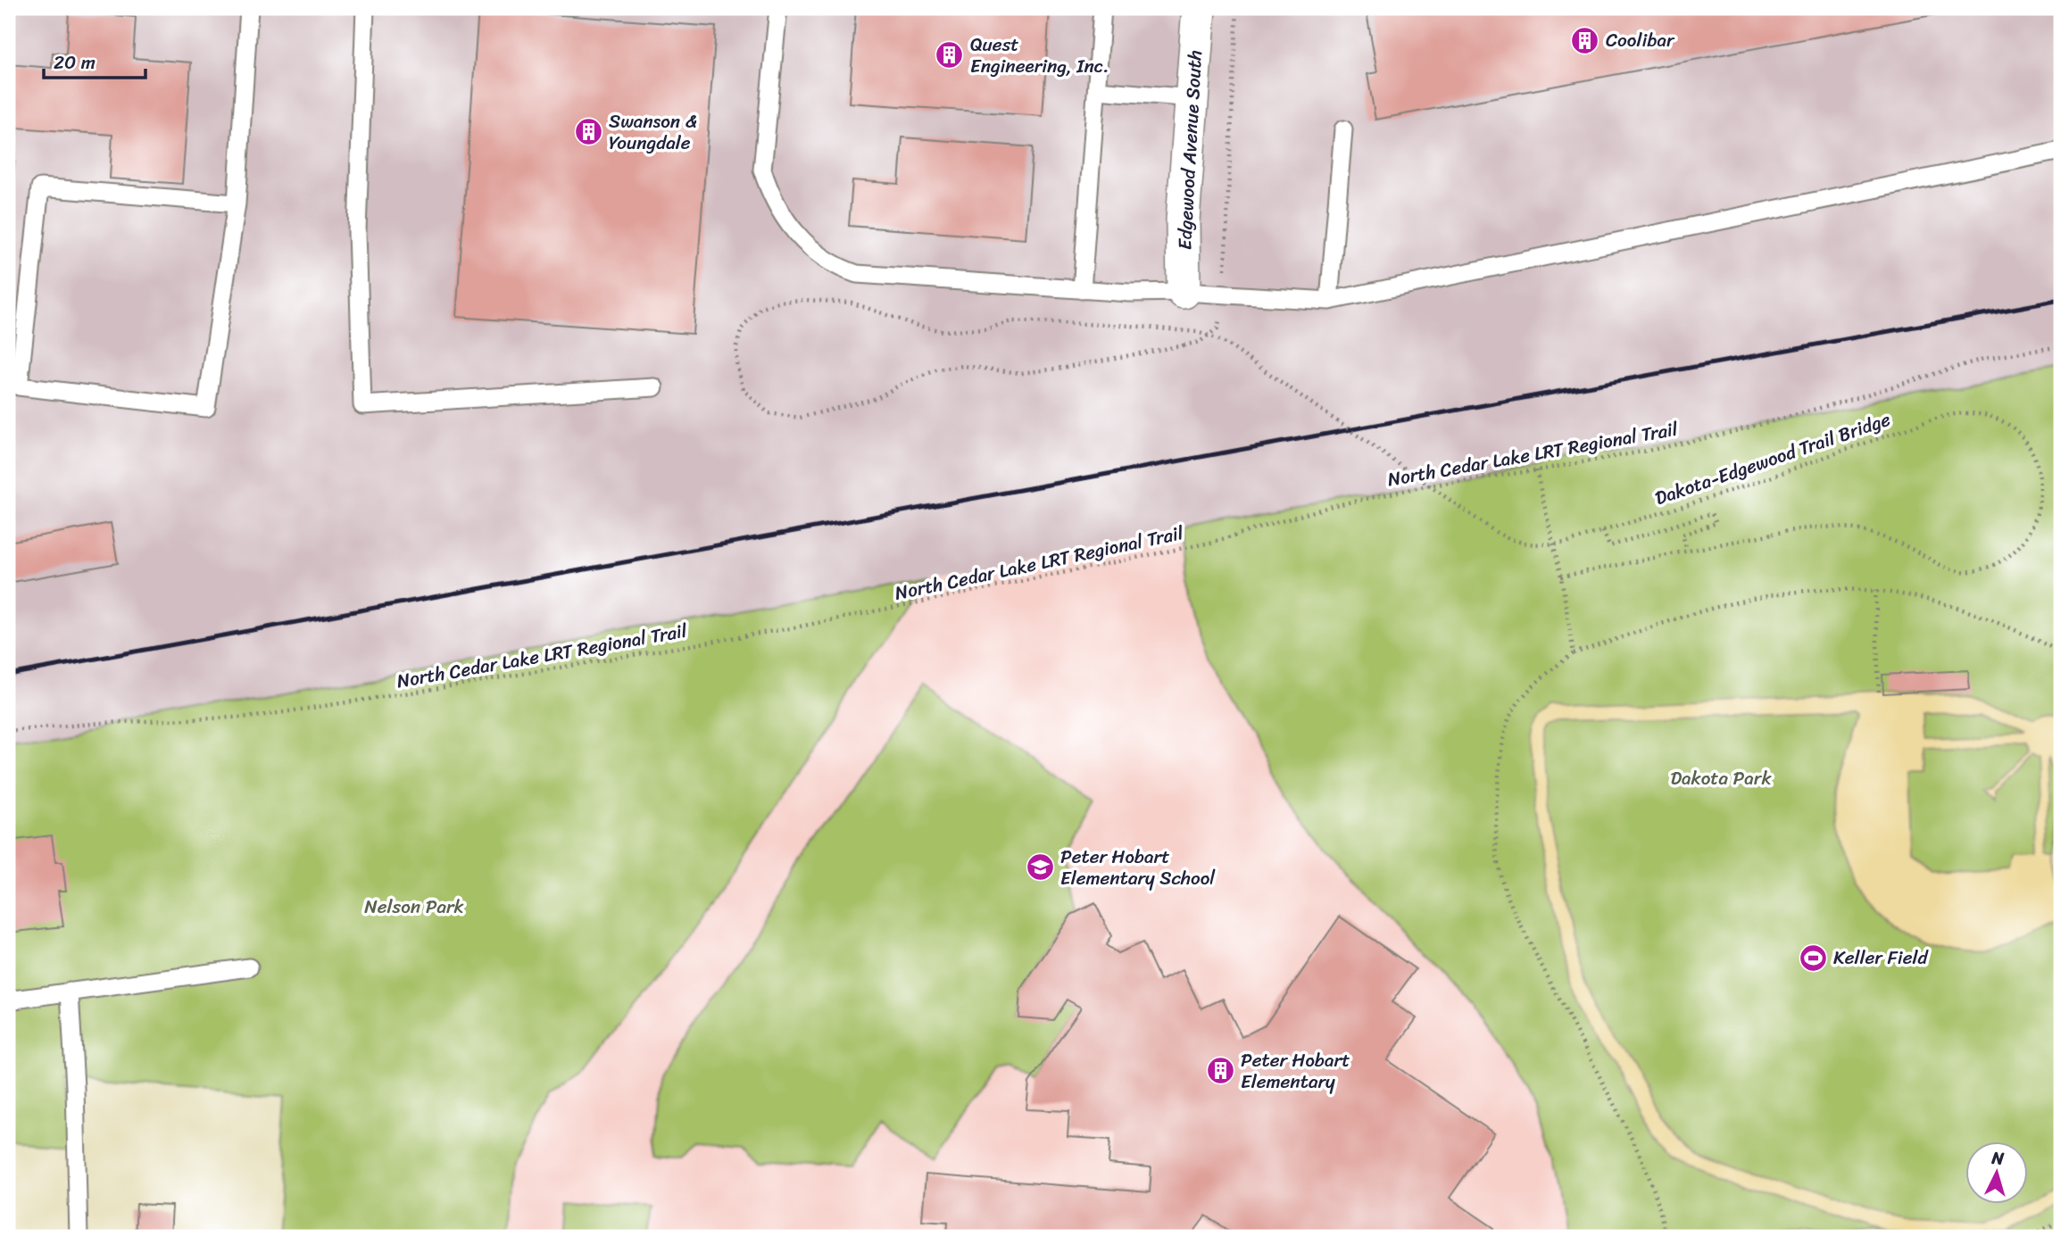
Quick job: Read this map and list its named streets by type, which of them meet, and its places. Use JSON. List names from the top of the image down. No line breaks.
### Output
{"streets":{"street":["Edgewood Avenue South"],"path":["North Cedar Lake LRT Regional Trail","Dakota-Edgewood Trail Bridge"]},"parks":["Dakota Park","Nelson Park"],"places":{"building":["Coolibar","Quest Engineering, Inc.","Swanson & Youngdale","Peter Hobart Elementary"],"school or university":["Peter Hobart Elementary School"],"sports":["Keller Field"]},"scale_bar":"20 m","north":"top"}
